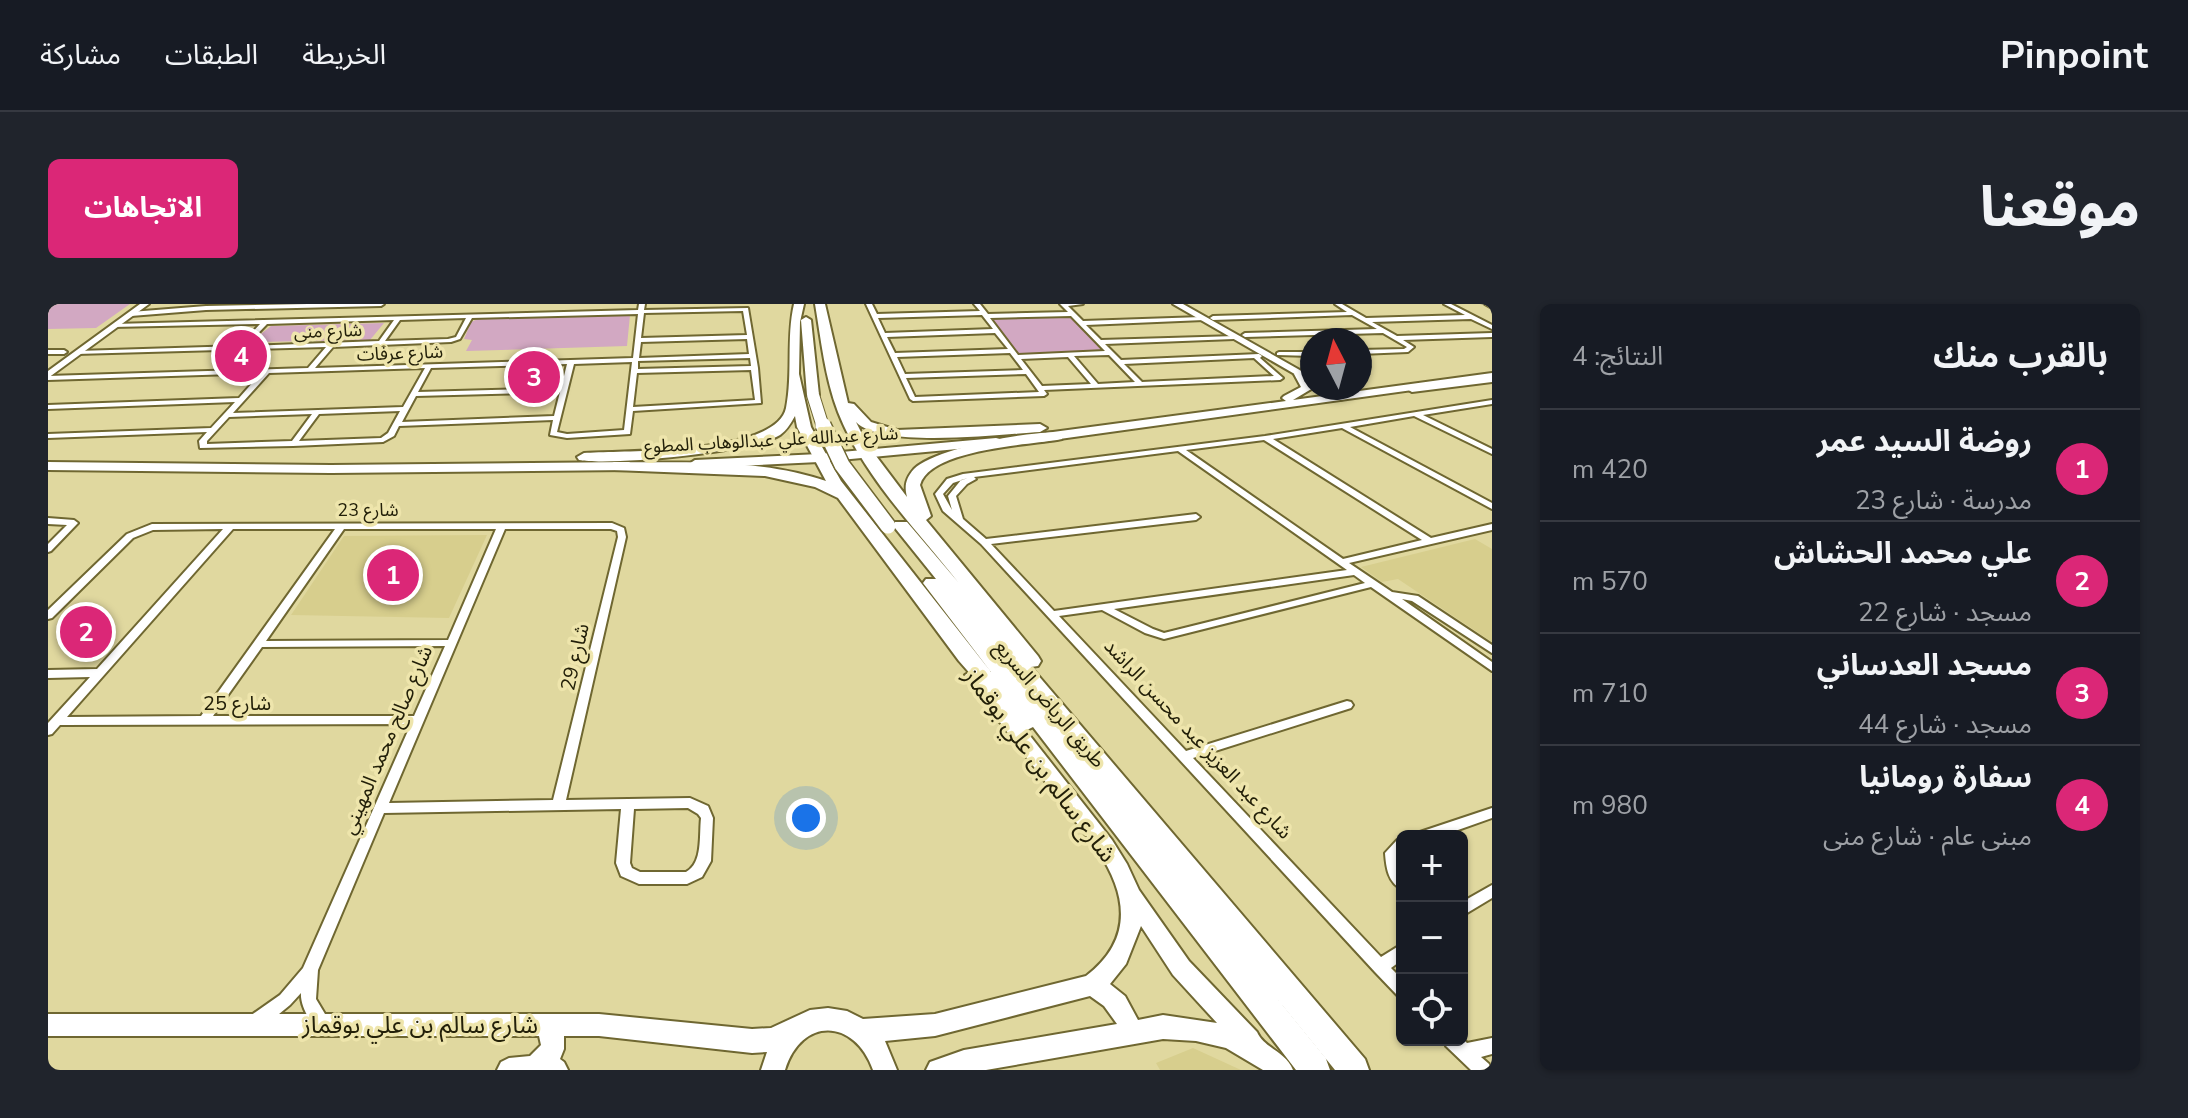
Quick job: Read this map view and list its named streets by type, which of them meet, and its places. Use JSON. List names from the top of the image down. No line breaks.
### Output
{"streets":{"highway":["طريق الرياض السريع"],"main road":["شارع عبدالله علي عبدالوهاب المطوع","شارع سالم بن علي بوقماز"],"street":["شارع منى","شارع عرفات","شارع 23","شارع 29","شارع 25","شارع عبد العزيز عبد محسن الراشد","شارع صالح محمد المهيني"]},"crossings":[["شارع 23","شارع 29"],["شارع 23","شارع صالح محمد المهيني"],["شارع 25","شارع صالح محمد المهيني"],["شارع صالح محمد المهيني","شارع سالم بن علي بوقماز"]],"north":"top","page":{"header":"Pinpoint","nav":["الخريطة","الطبقات","مشاركة"],"title":"موقعنا","buttons":"الاتجاهات","heading":["بالقرب منك","النتائج: 4"],"pins":["4","3","1","2"],"list":[{"mark":"1","name":"روضة السيد عمر","note":"مدرسة · شارع 23","value":"420 m"},{"mark":"2","name":"علي محمد الحشاش","note":"مسجد · شارع 22","value":"570 m"},{"mark":"3","name":"مسجد العدساني","note":"مسجد · شارع 44","value":"710 m"},{"mark":"4","name":"سفارة رومانيا","note":"مبنى عام · شارع منى","value":"980 m"}],"map_buttons":["+","−"]}}
